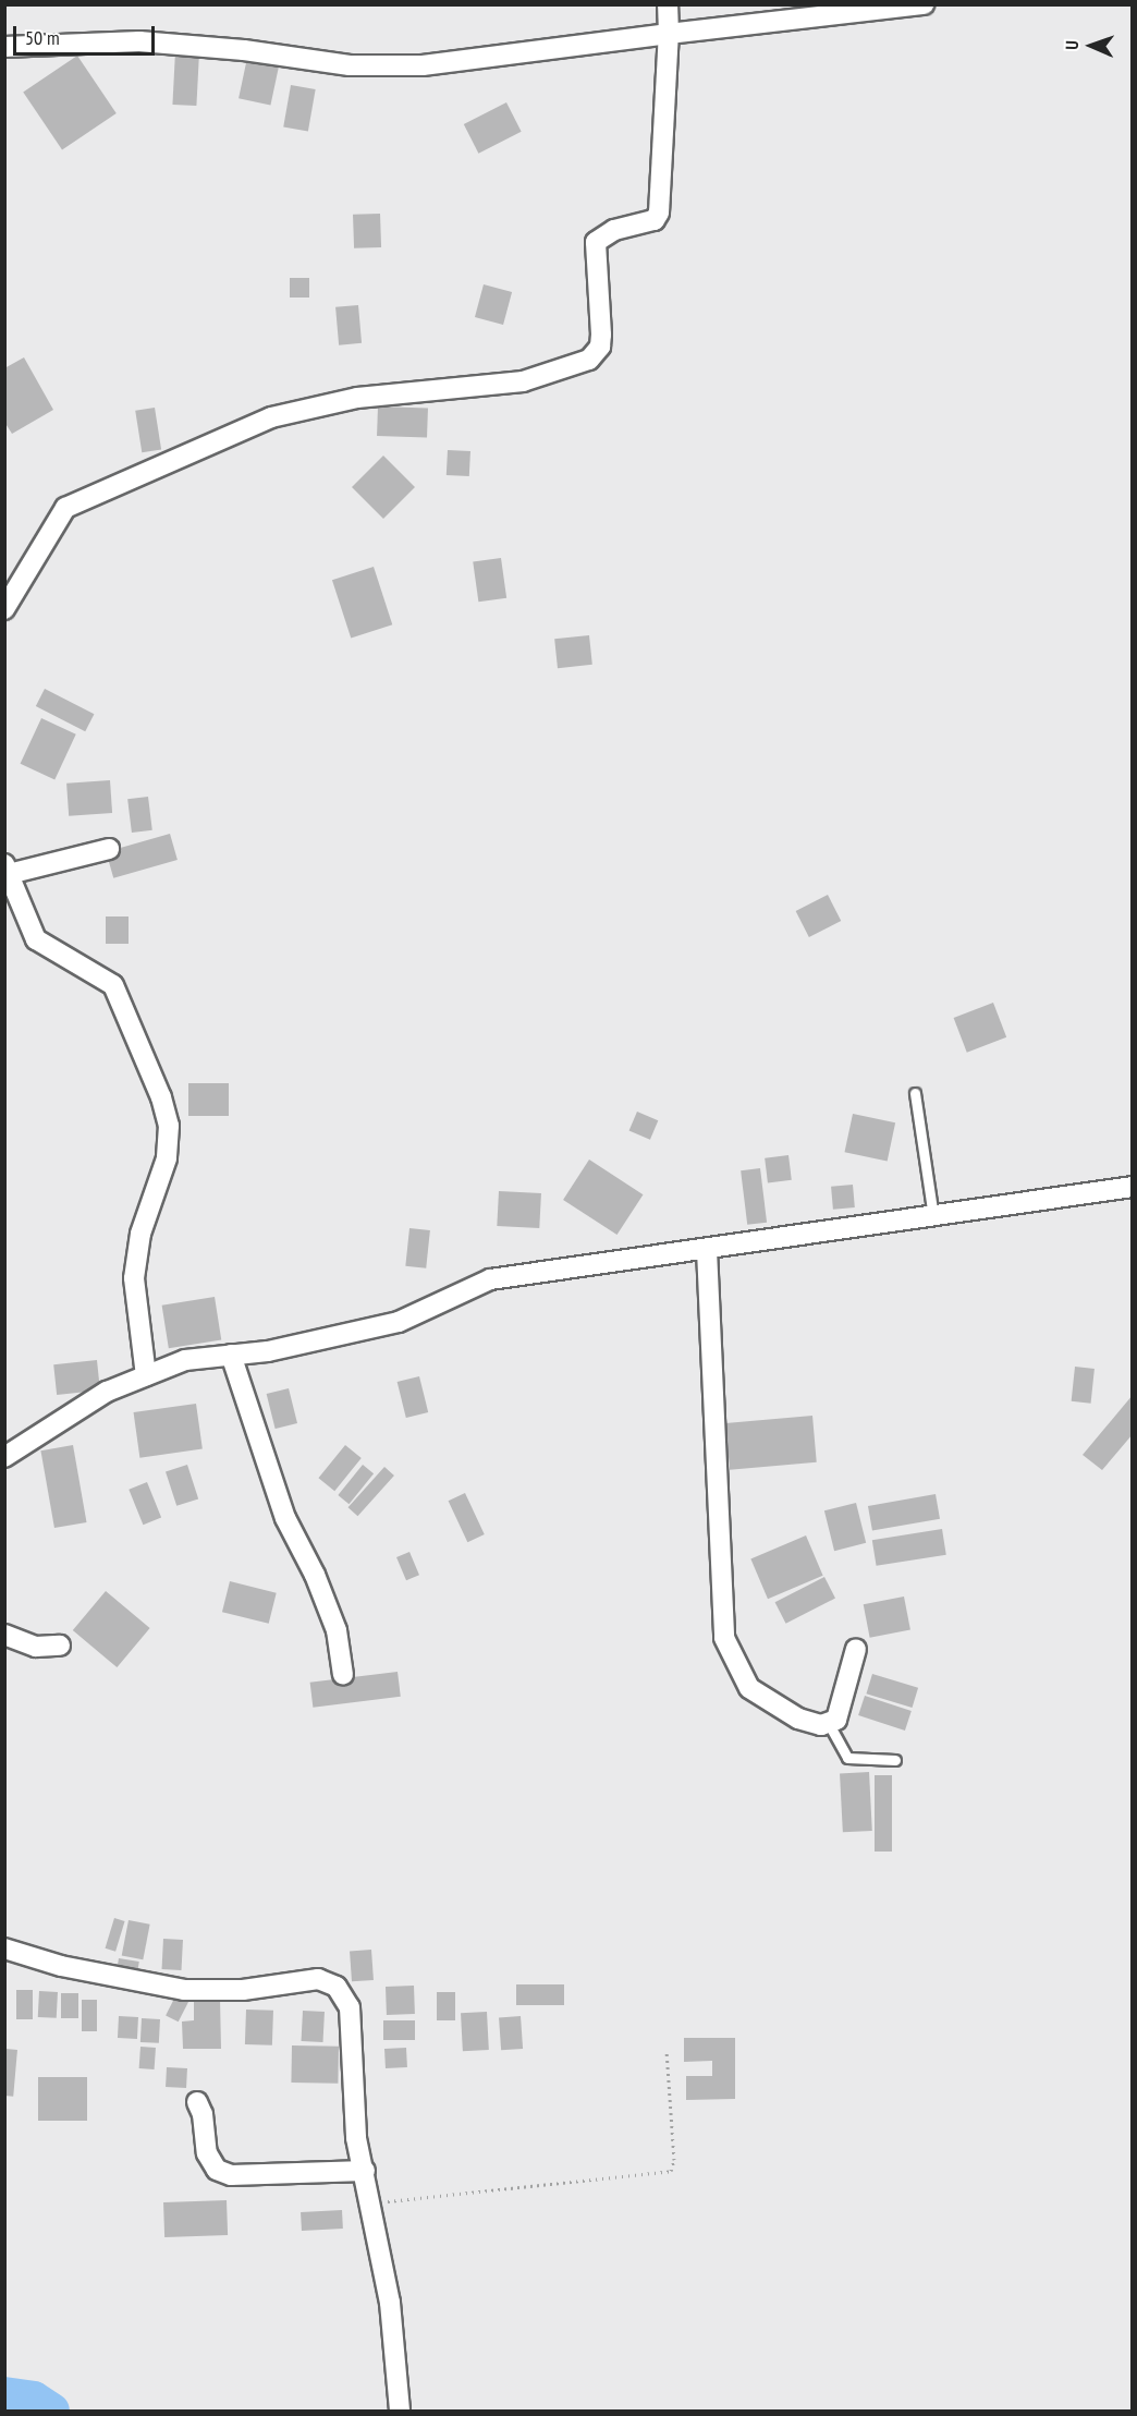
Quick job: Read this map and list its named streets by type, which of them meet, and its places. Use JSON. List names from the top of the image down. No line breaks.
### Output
{"scale_bar":"50 m","north":"left"}
